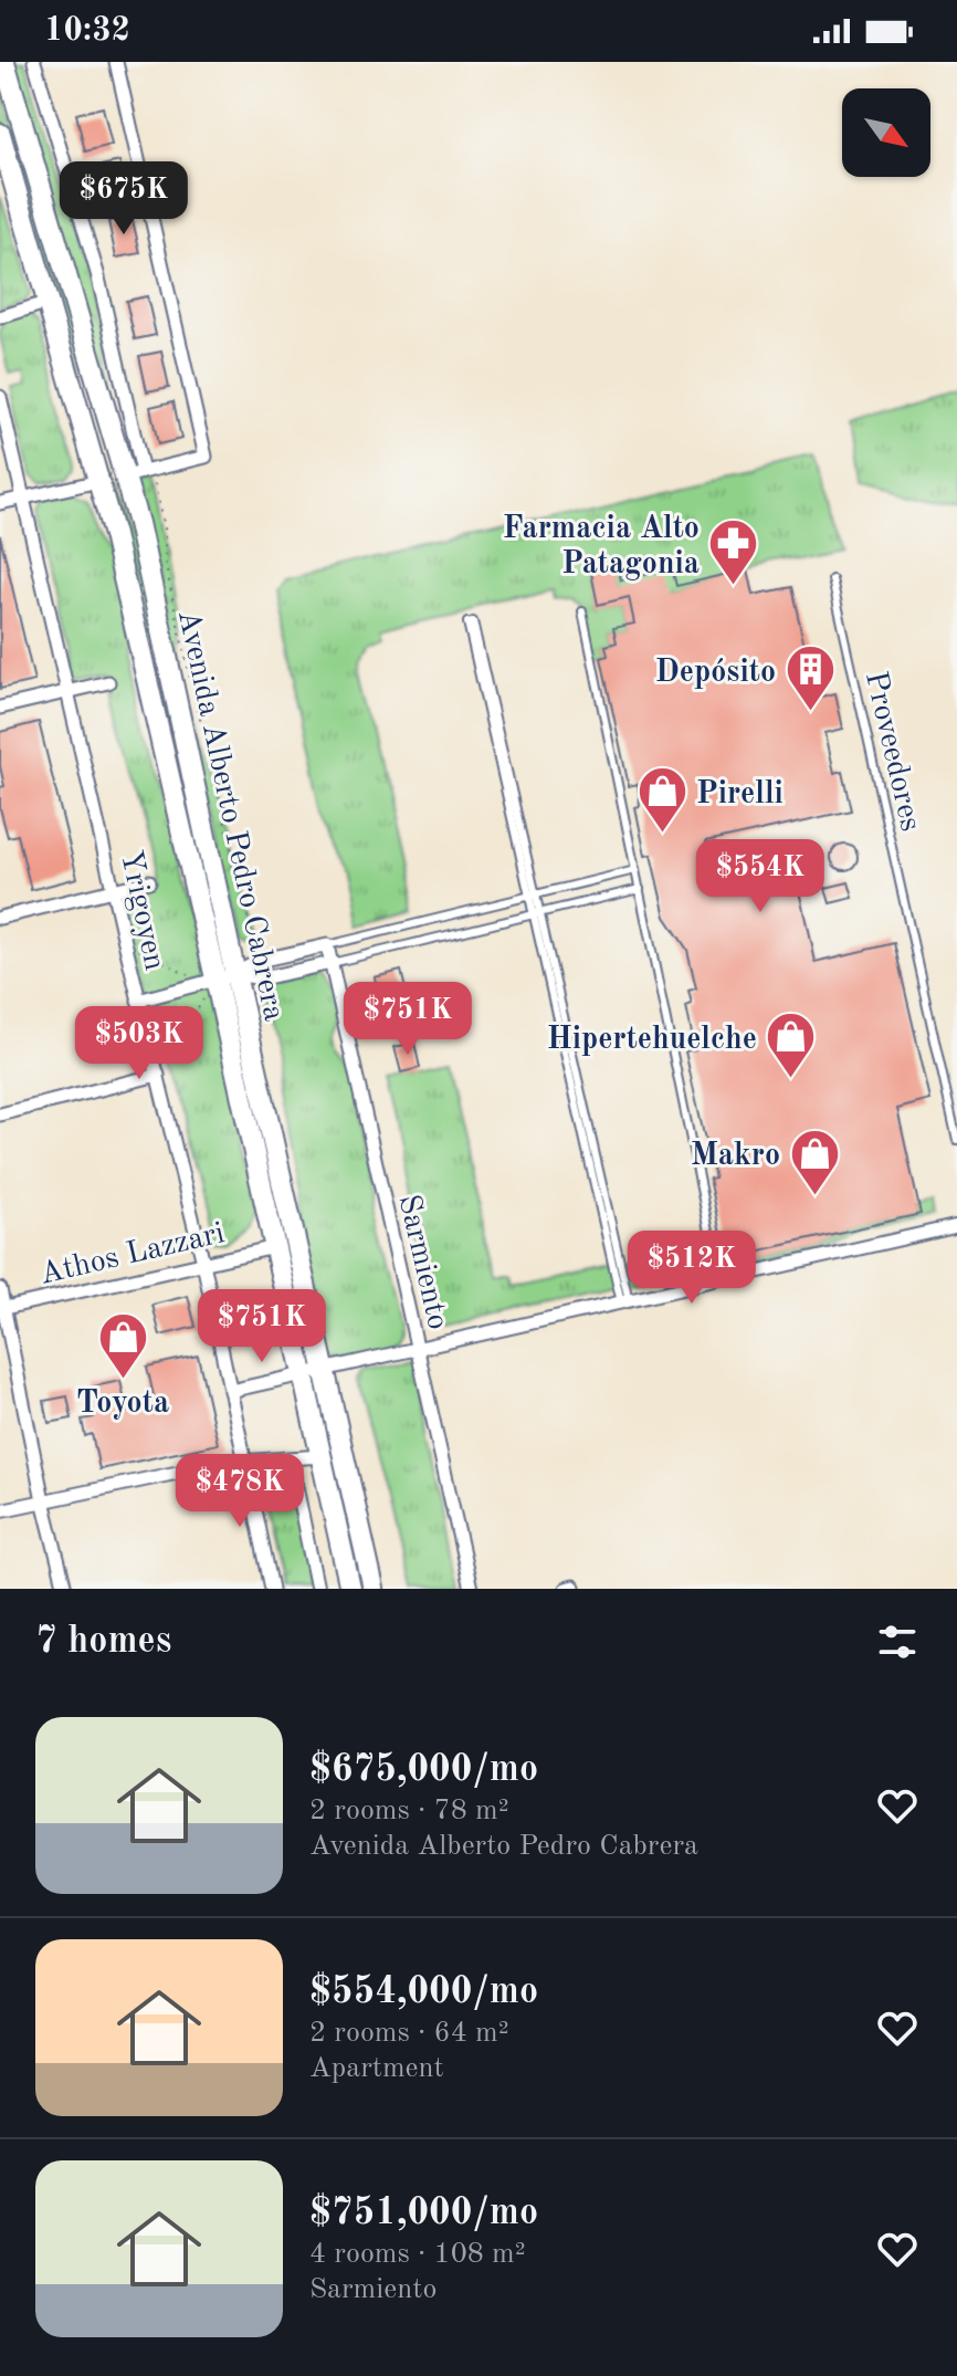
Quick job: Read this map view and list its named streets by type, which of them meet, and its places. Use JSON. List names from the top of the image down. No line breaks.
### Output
{"streets":{"main road":["Avenida Alberto Pedro Cabrera"],"street":["Yrigoyen","Athos Lazzari","Sarmiento"],"lane":["Proveedores"]},"crossings":[["Avenida Alberto Pedro Cabrera","Athos Lazzari"],["Yrigoyen","Athos Lazzari"]],"places":{"pharmacy":["Farmacia Alto Patagonia"],"building":["Depósito"],"shop":["Pirelli","Hipertehuelche","Makro","Toyota"]},"north":"bottom right","page":{"status":"10:32","price":["$675K","$554K","$751K","$503K","$512K","$751K","$478K"],"heading":"7 homes","list":[{"name":"$675,000/mo","note":"2 rooms · 78 m² · Avenida Alberto Pedro Cabrera"},{"name":"$554,000/mo","note":"2 rooms · 64 m² · Apartment"},{"name":"$751,000/mo","note":"4 rooms · 108 m² · Sarmiento"}]}}
